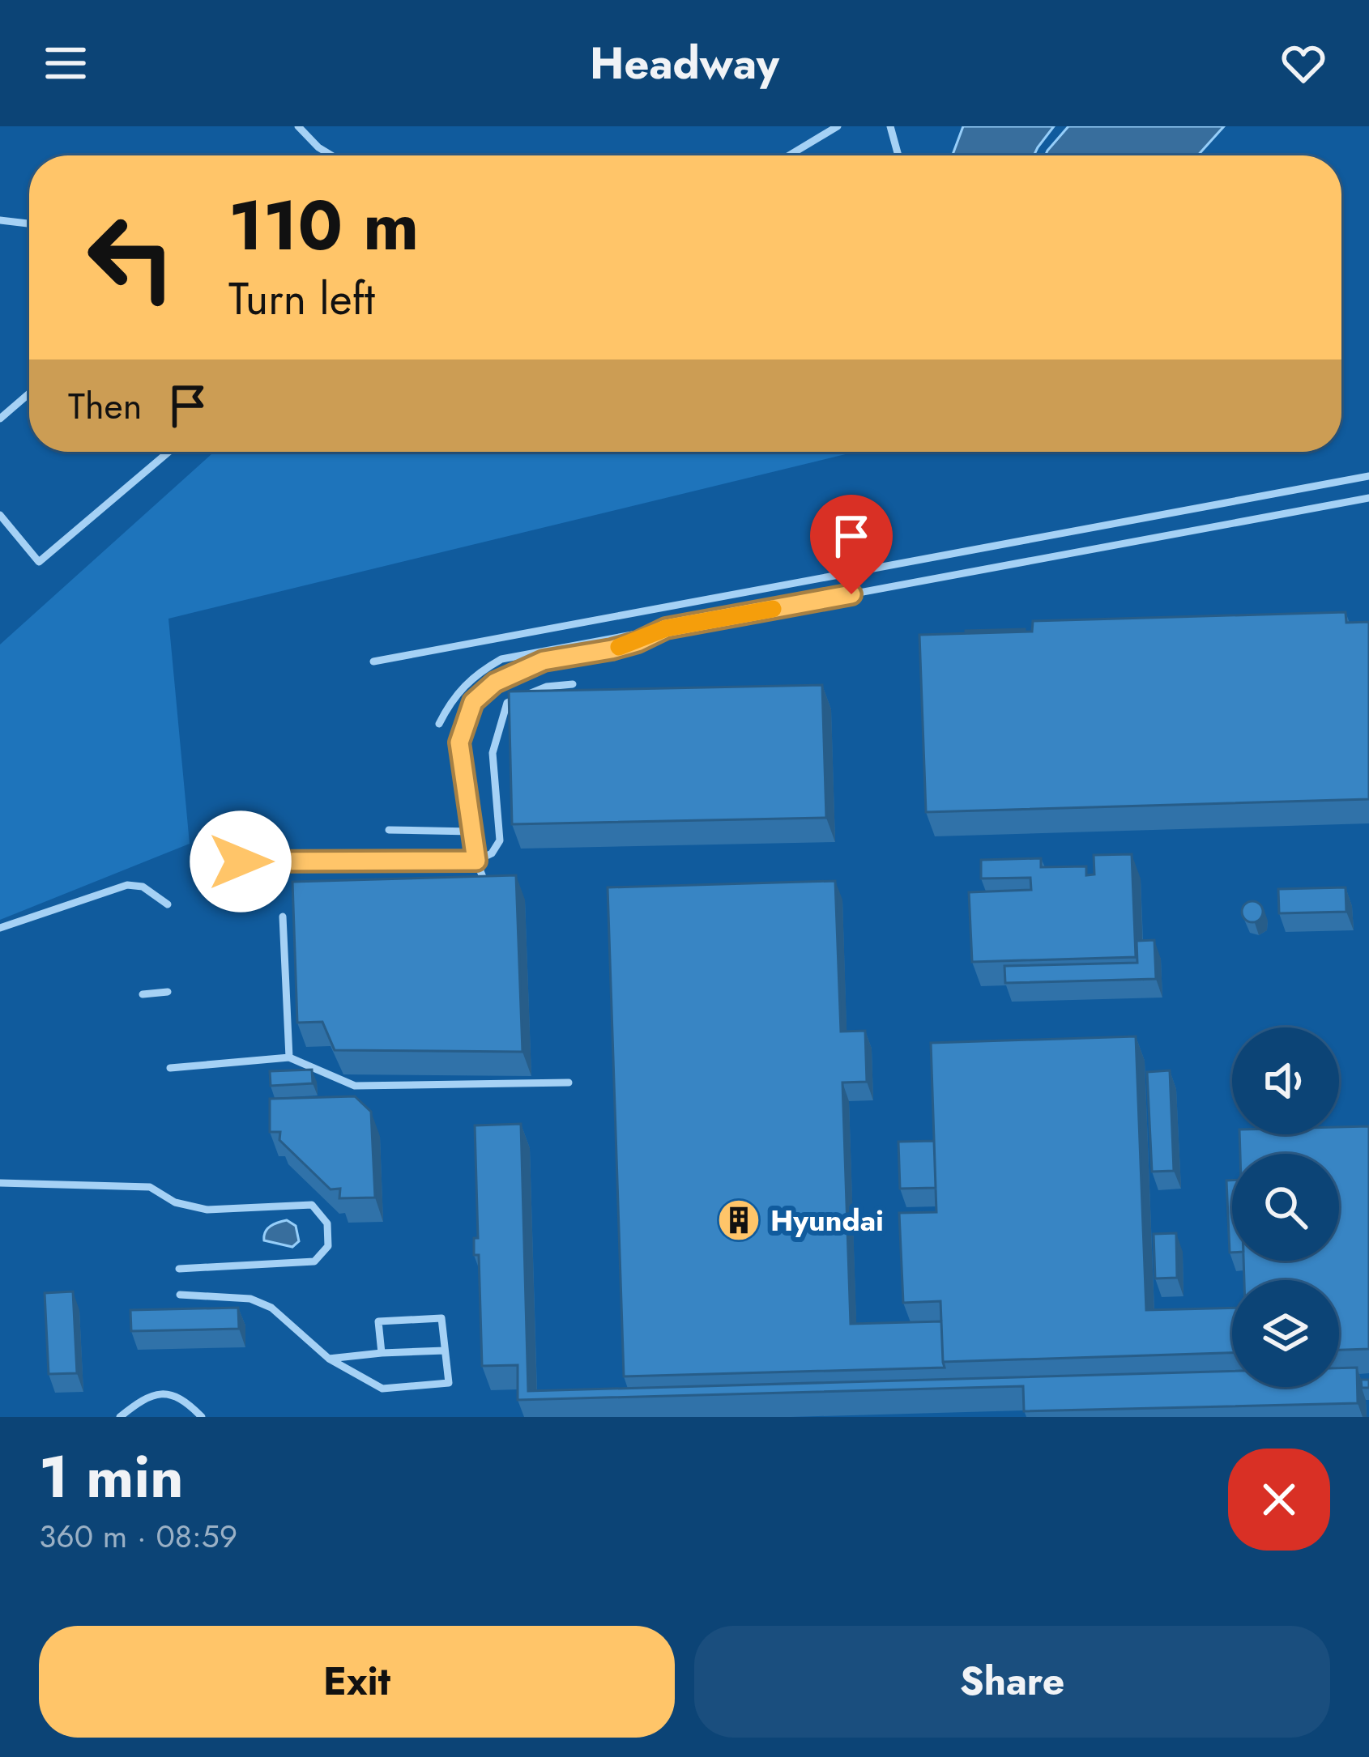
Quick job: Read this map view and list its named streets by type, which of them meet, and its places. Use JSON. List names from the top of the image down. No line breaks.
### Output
{"places":{"building":["Hyundai"]},"page":{"header":"Headway","turn":["110 m","Turn left"],"then":"Then","heading":["1 min","360 m · 08:59"],"buttons":["Exit","Share"]}}
